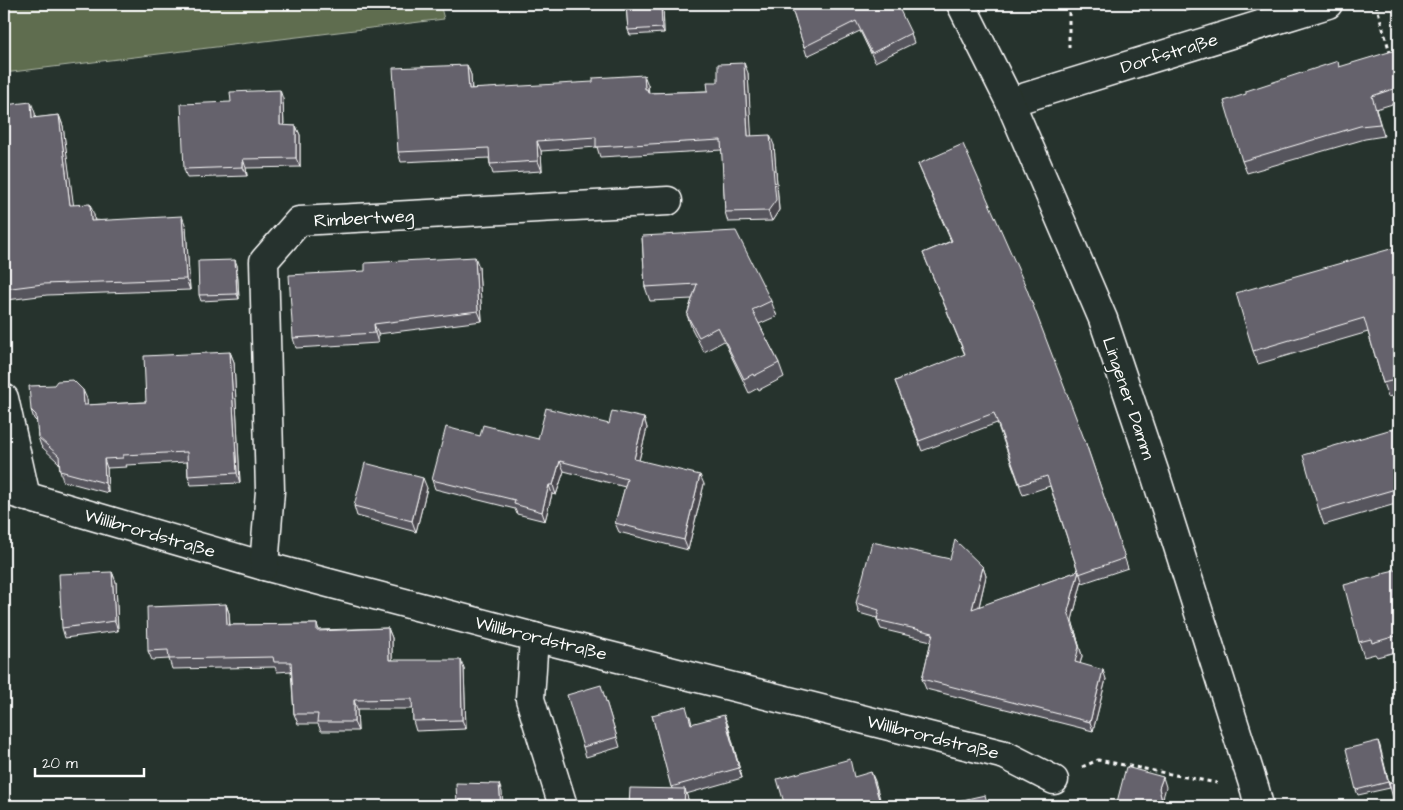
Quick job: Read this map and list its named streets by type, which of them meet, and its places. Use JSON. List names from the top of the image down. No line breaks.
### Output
{"streets":{"street":["Dorfstraße","Rimbertweg","Lingener Damm","Willibrordstraße"]},"crossings":[["Dorfstraße","Lingener Damm"],["Rimbertweg","Willibrordstraße"]],"scale_bar":"20 m"}
